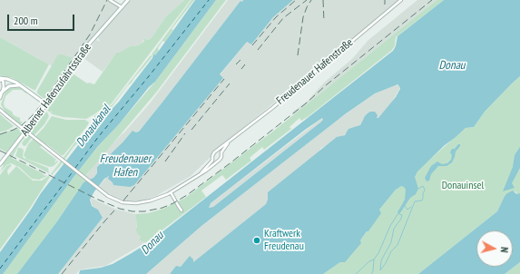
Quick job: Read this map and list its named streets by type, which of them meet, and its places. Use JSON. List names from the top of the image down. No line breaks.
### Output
{"streets":{"main road":["Alberner Hafenzufahrtsstraße"],"street":["Freudenauer Hafenstraße"]},"water":["Donau","Donaukanal","Freudenauer Hafen"],"parks":["Donauinsel"],"places":["Kraftwerk Freudenau"],"scale_bar":"200 m","north":"right"}
